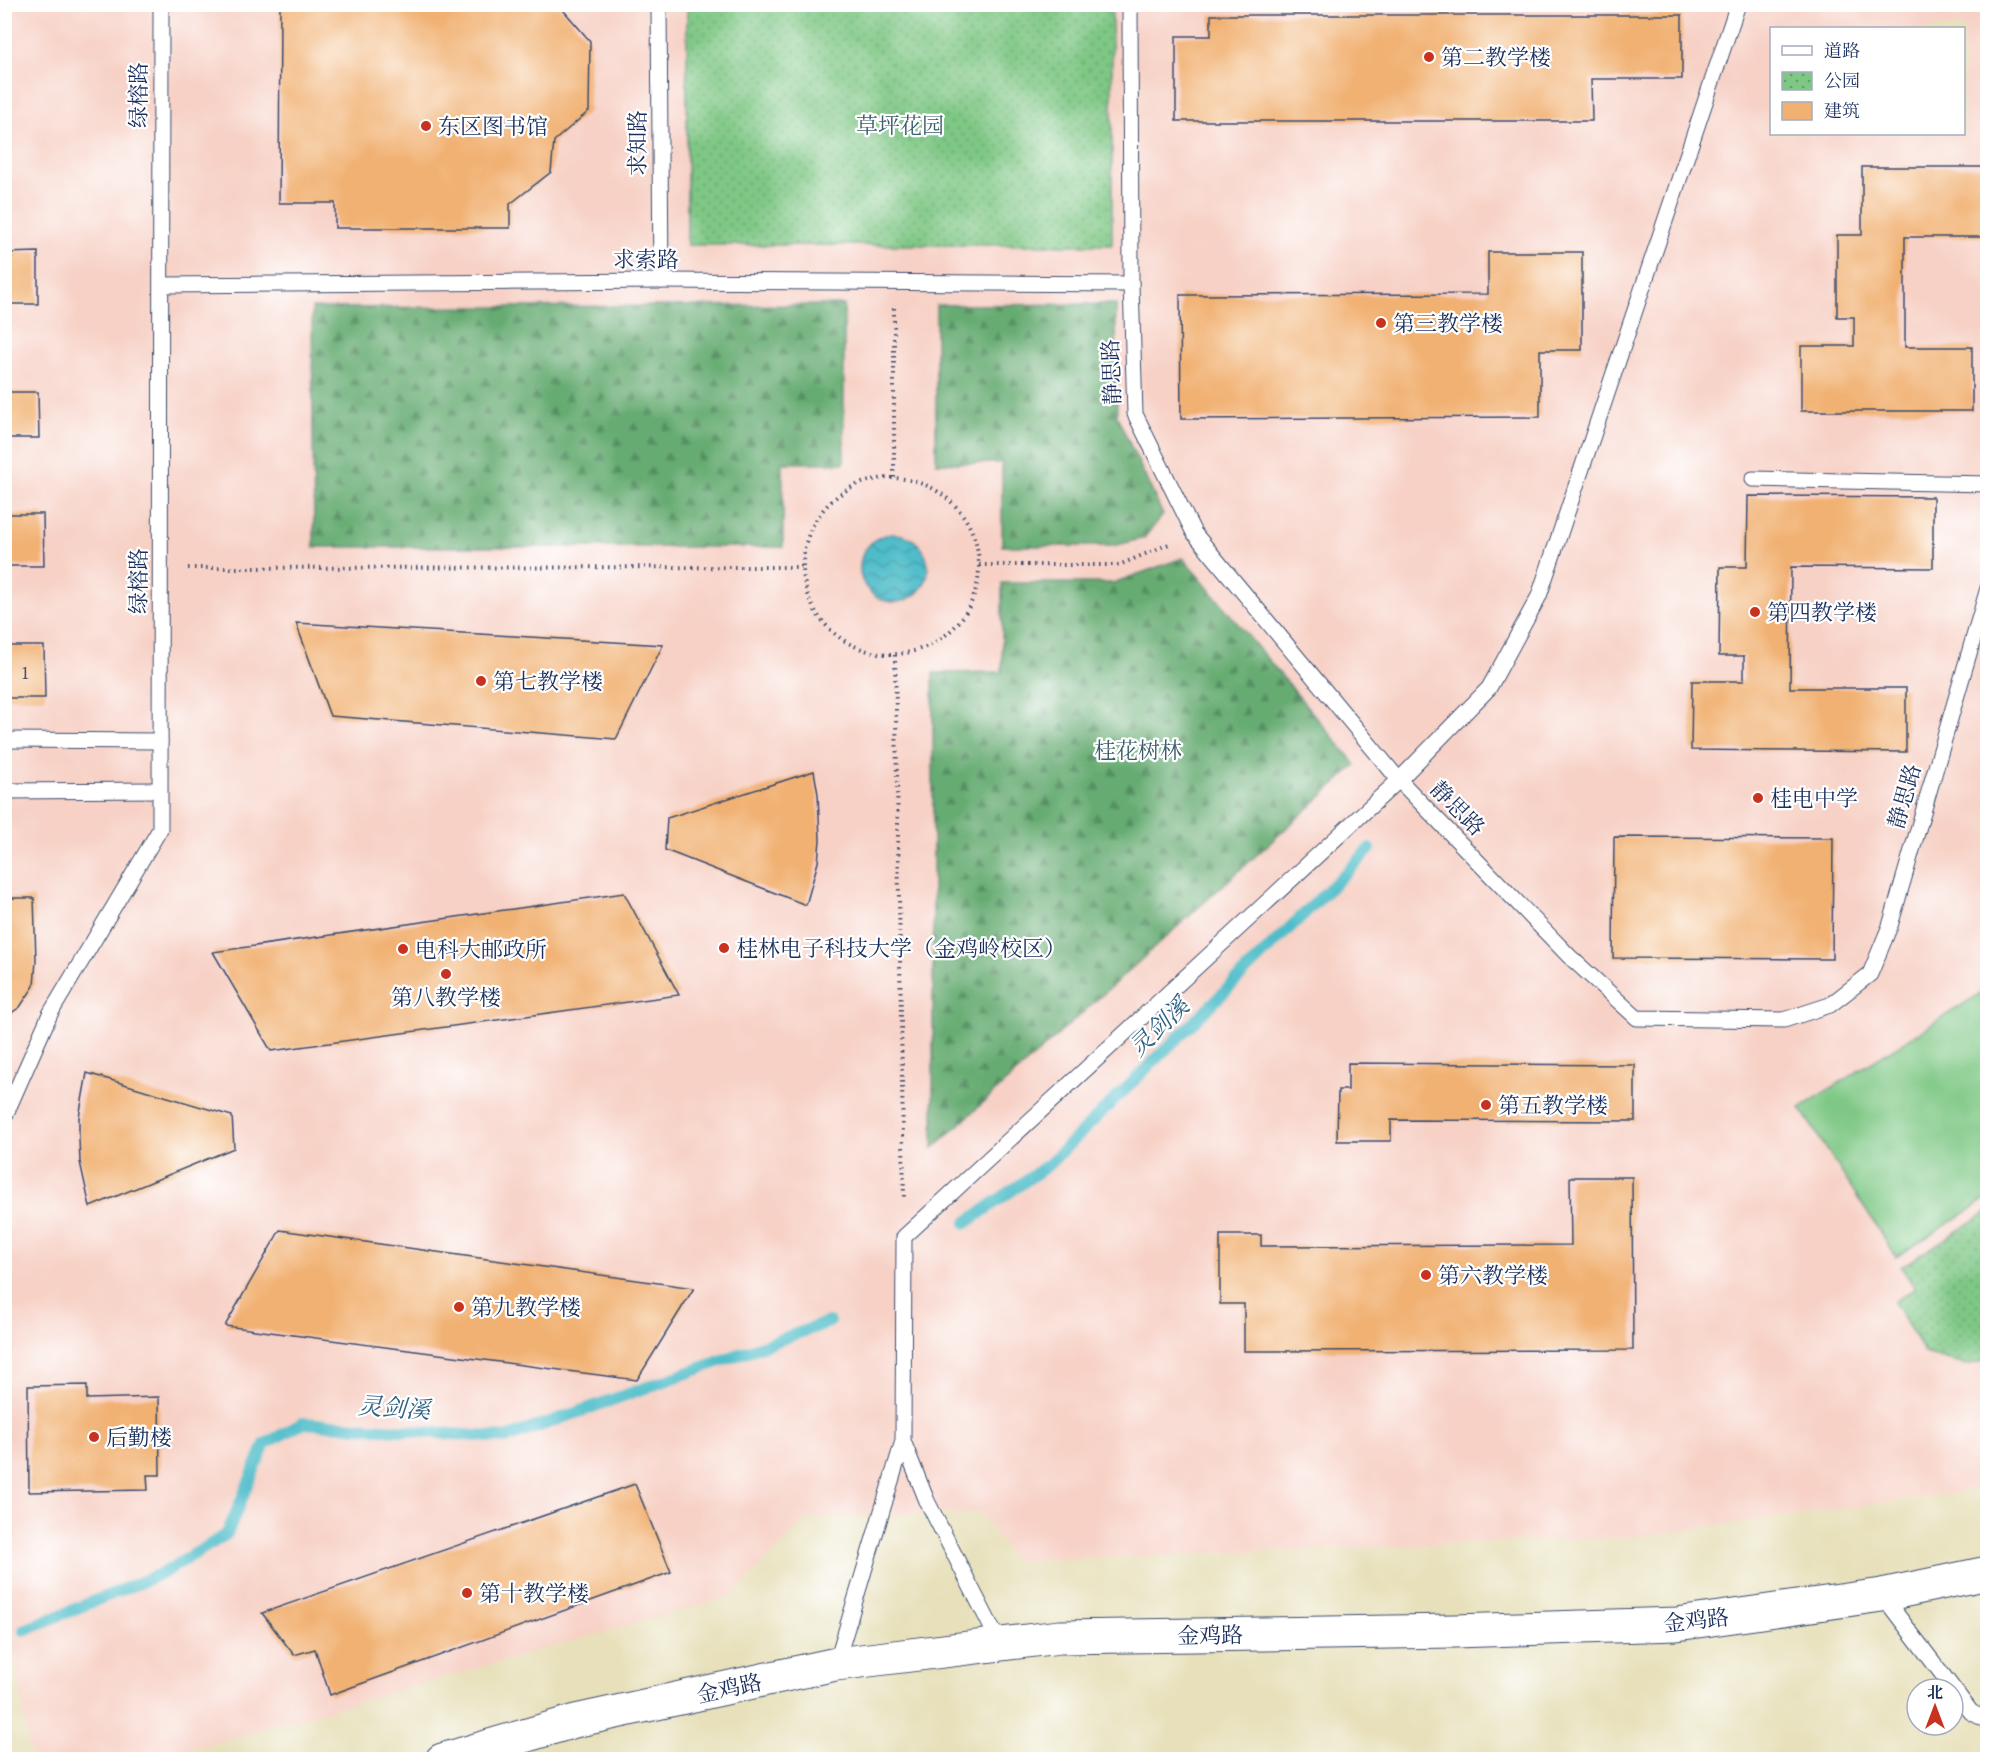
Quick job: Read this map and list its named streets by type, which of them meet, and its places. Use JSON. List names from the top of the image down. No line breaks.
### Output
{"streets":{"main road":["金鸡路"],"lane":["绿榕路","求知路","求索路","静思路"]},"crossings":[["绿榕路","求索路"],["求知路","求索路"],["求索路","静思路"]],"water":["灵剑溪"],"parks":["草坪花园","桂花树林"],"places":["第二教学楼","东区图书馆","第三教学楼","第四教学楼","第七教学楼","桂电中学","桂林电子科技大学（金鸡岭校区）","电科大邮政所","第八教学楼","第五教学楼","第六教学楼","第九教学楼","后勤楼","第十教学楼"],"house_numbers":["1"],"legend":["道路","公园","建筑"],"north":"top"}
